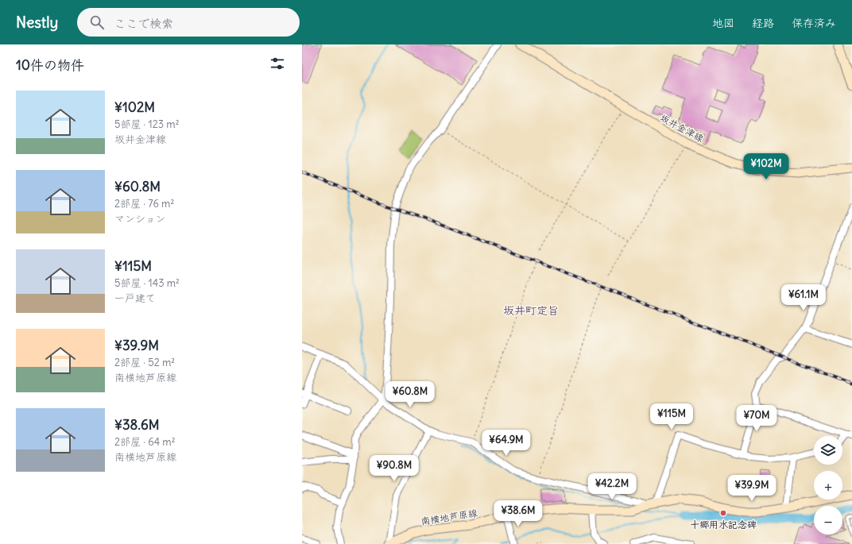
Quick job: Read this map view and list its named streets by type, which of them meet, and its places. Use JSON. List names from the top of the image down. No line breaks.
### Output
{"streets":{"main road":["坂井金津線","南横地芦原線"]},"districts":["坂井町定旨"],"places":["十郷用水記念碑"],"page":{"header":"Nestly","search":"ここで検索","nav":["地図","経路","保存済み"],"heading":"10件の物件","list":[{"name":"¥102M","note":"5部屋 · 123 m² · 坂井金津線"},{"name":"¥60.8M","note":"2部屋 · 76 m² · マンション"},{"name":"¥115M","note":"5部屋 · 143 m² · 一戸建て"},{"name":"¥39.9M","note":"2部屋 · 52 m² · 南横地芦原線"},{"name":"¥38.6M","note":"2部屋 · 64 m² · 南横地芦原線"}],"price":["¥102M","¥61.1M","¥60.8M","¥115M","¥70M","¥64.9M","¥90.8M","¥42.2M","¥39.9M","¥38.6M"],"map_buttons":["+","−"]}}
